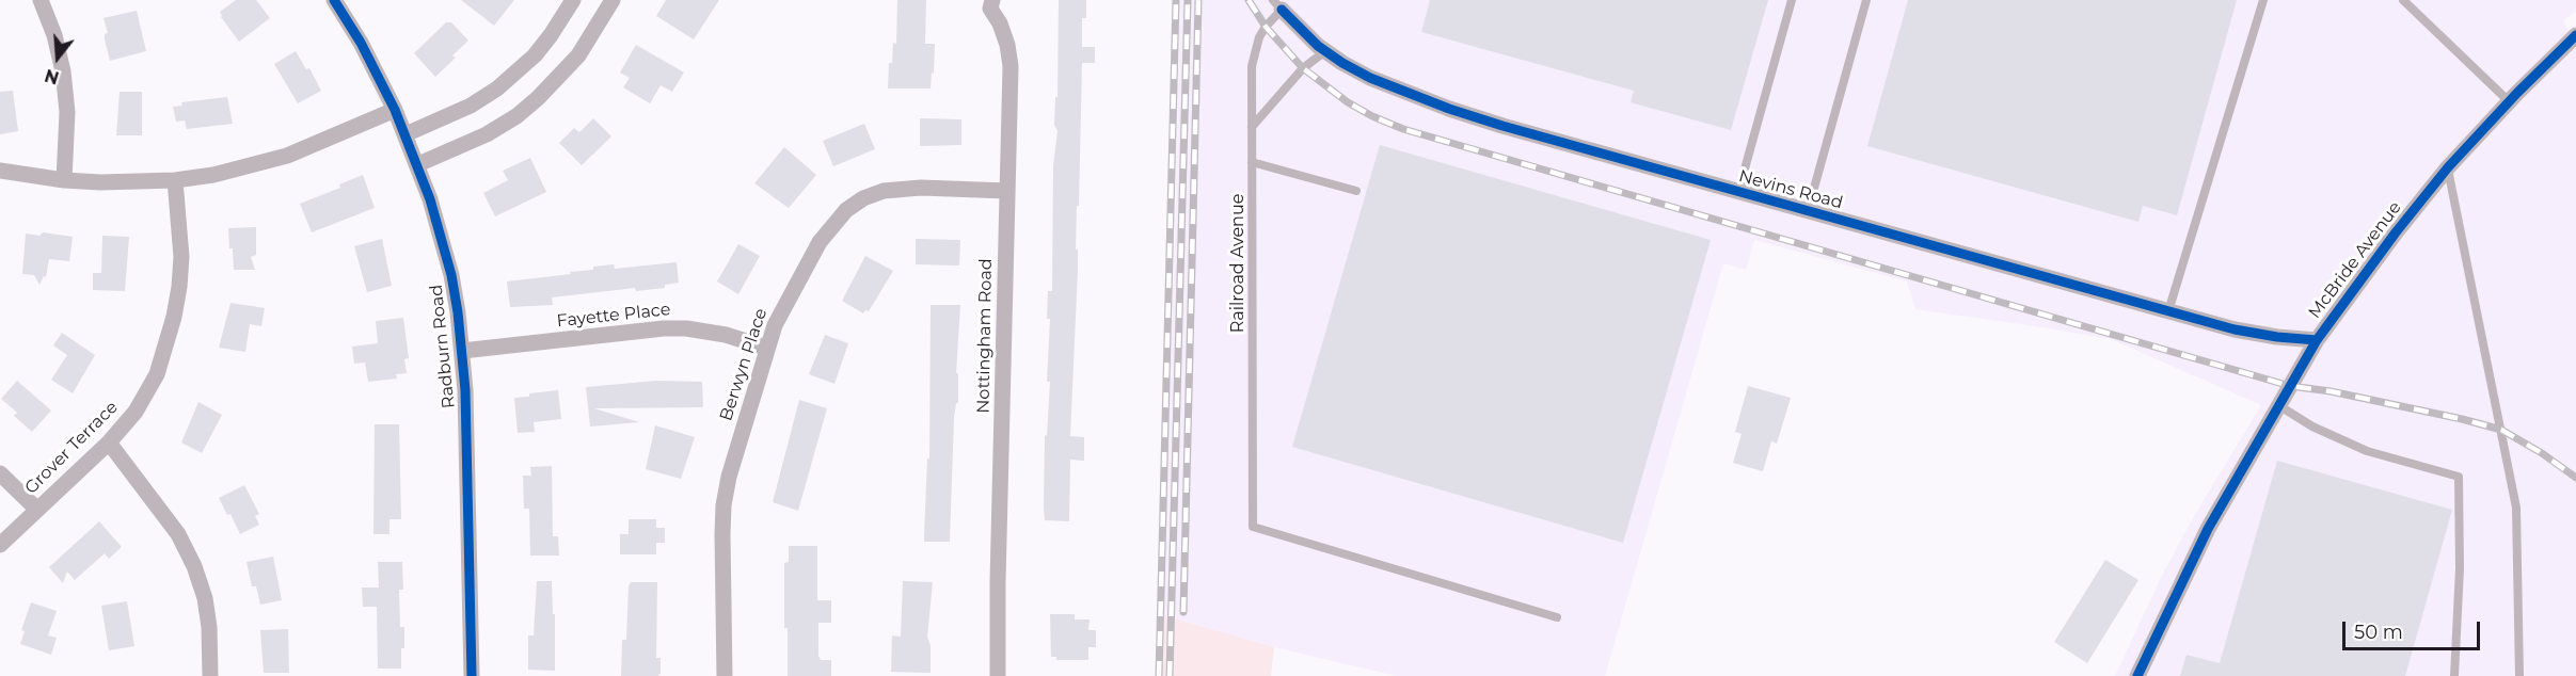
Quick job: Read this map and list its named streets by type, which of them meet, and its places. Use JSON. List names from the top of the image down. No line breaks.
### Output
{"streets":{"street":["Nevins Road","McBride Avenue","Fayette Place","Nottingham Road","Radburn Road","Berwyn Place","Grover Terrace"],"lane":["Railroad Avenue"]},"crossings":[["Nevins Road","McBride Avenue"],["Nevins Road","Railroad Avenue"],["Fayette Place","Radburn Road"],["Fayette Place","Berwyn Place"],["Nottingham Road","Berwyn Place"]],"scale_bar":"50 m","north":"bottom"}
